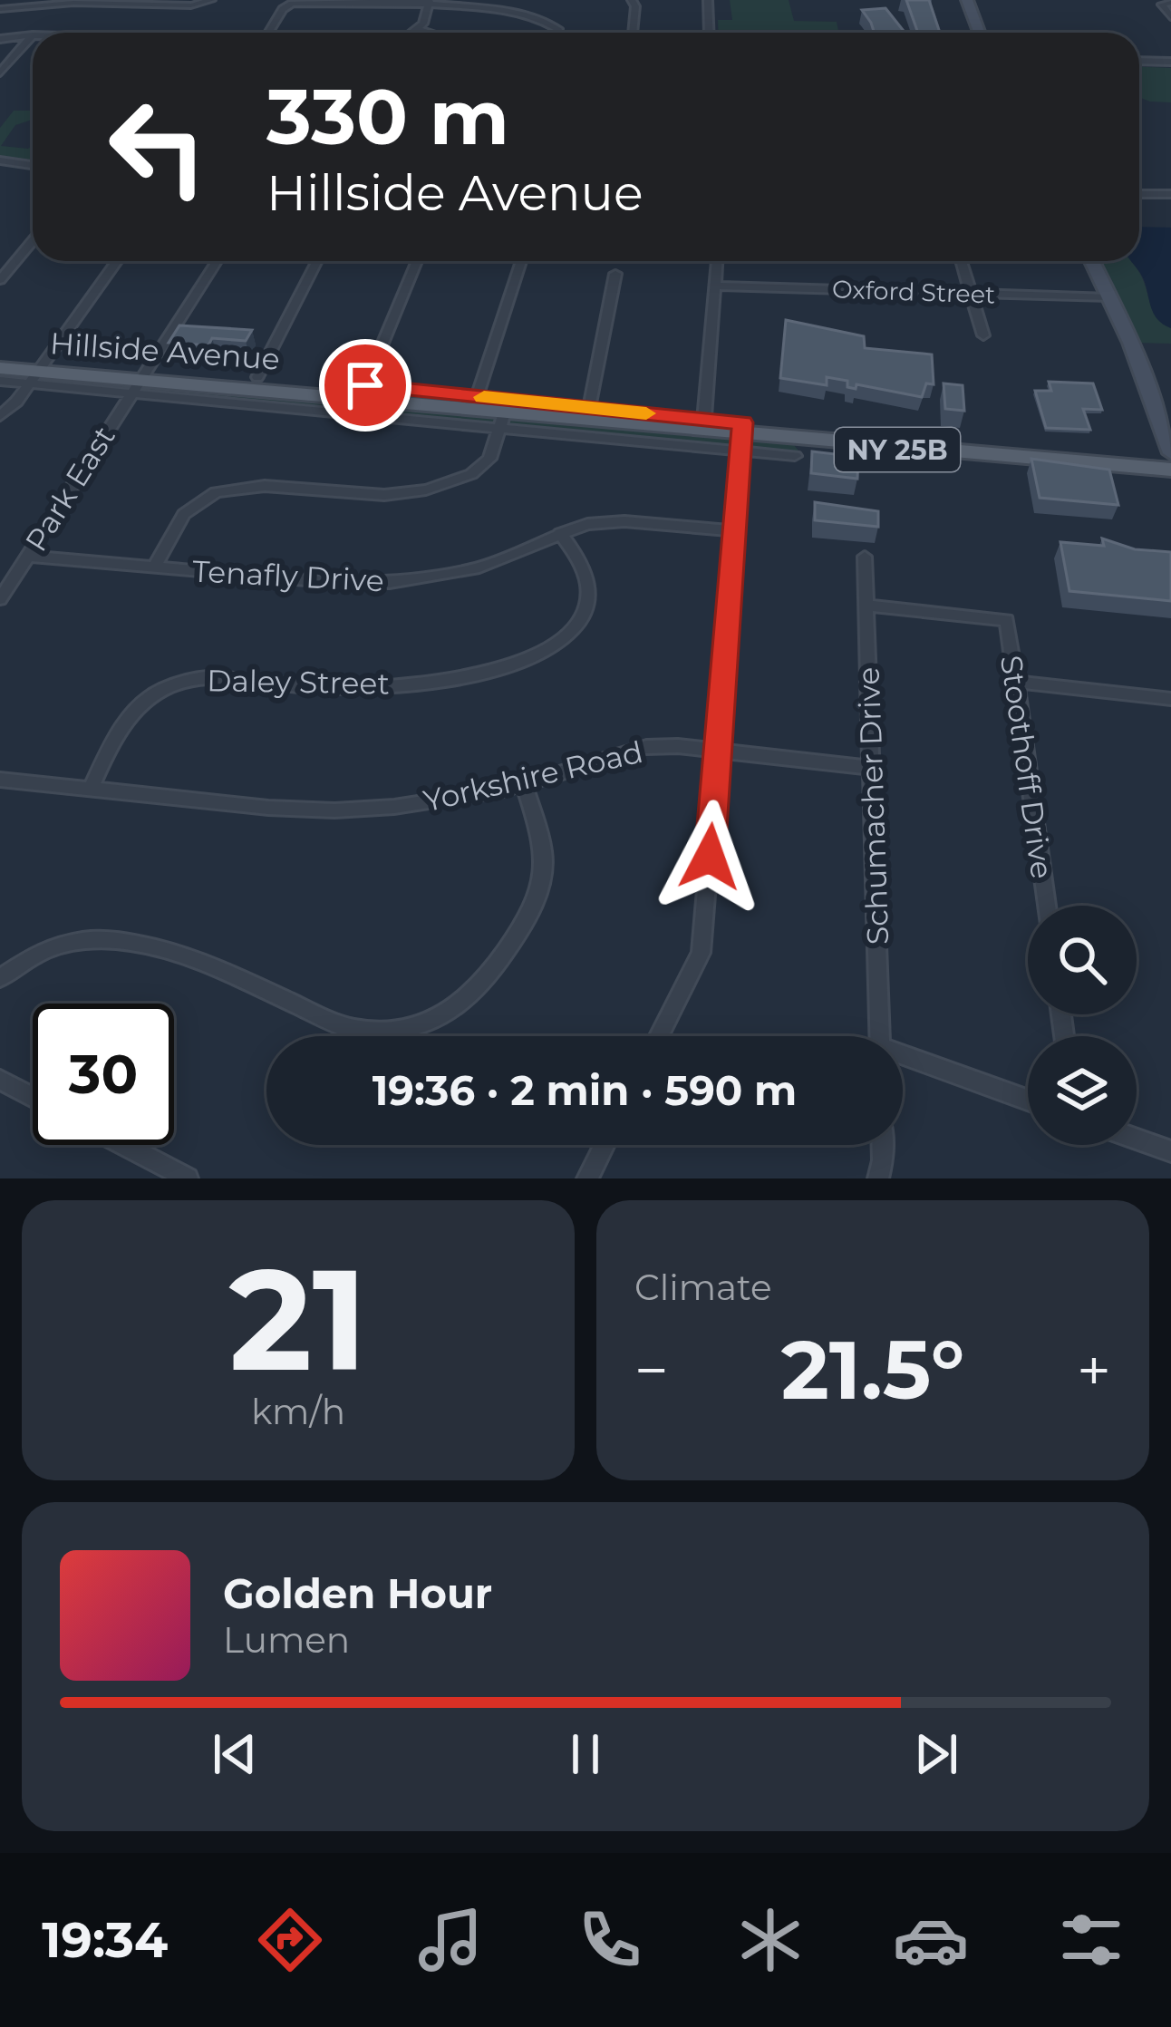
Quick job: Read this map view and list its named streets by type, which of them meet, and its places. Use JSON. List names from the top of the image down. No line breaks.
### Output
{"streets":{"main road":["Hillside Avenue","NY 25B"],"street":["Oxford Street","Park East","Tenafly Drive","Daley Street","Stoothoff Drive","Yorkshire Road","Schumacher Drive"]},"crossings":[["Hillside Avenue","Park East"],["Park East","Tenafly Drive"],["Tenafly Drive","Daley Street"],["Daley Street","Yorkshire Road"],["Stoothoff Drive","Schumacher Drive"],["Yorkshire Road","Schumacher Drive"]],"page":{"turn":["330 m","Hillside Avenue"],"limit":"30","trip":"19:36 · 2 min · 590 m","tile":[["21","km/h"],"Climate"],"heat":["−","21.5°","+"],"song":["Golden Hour","Lumen"],"tabs":"19:34"}}
